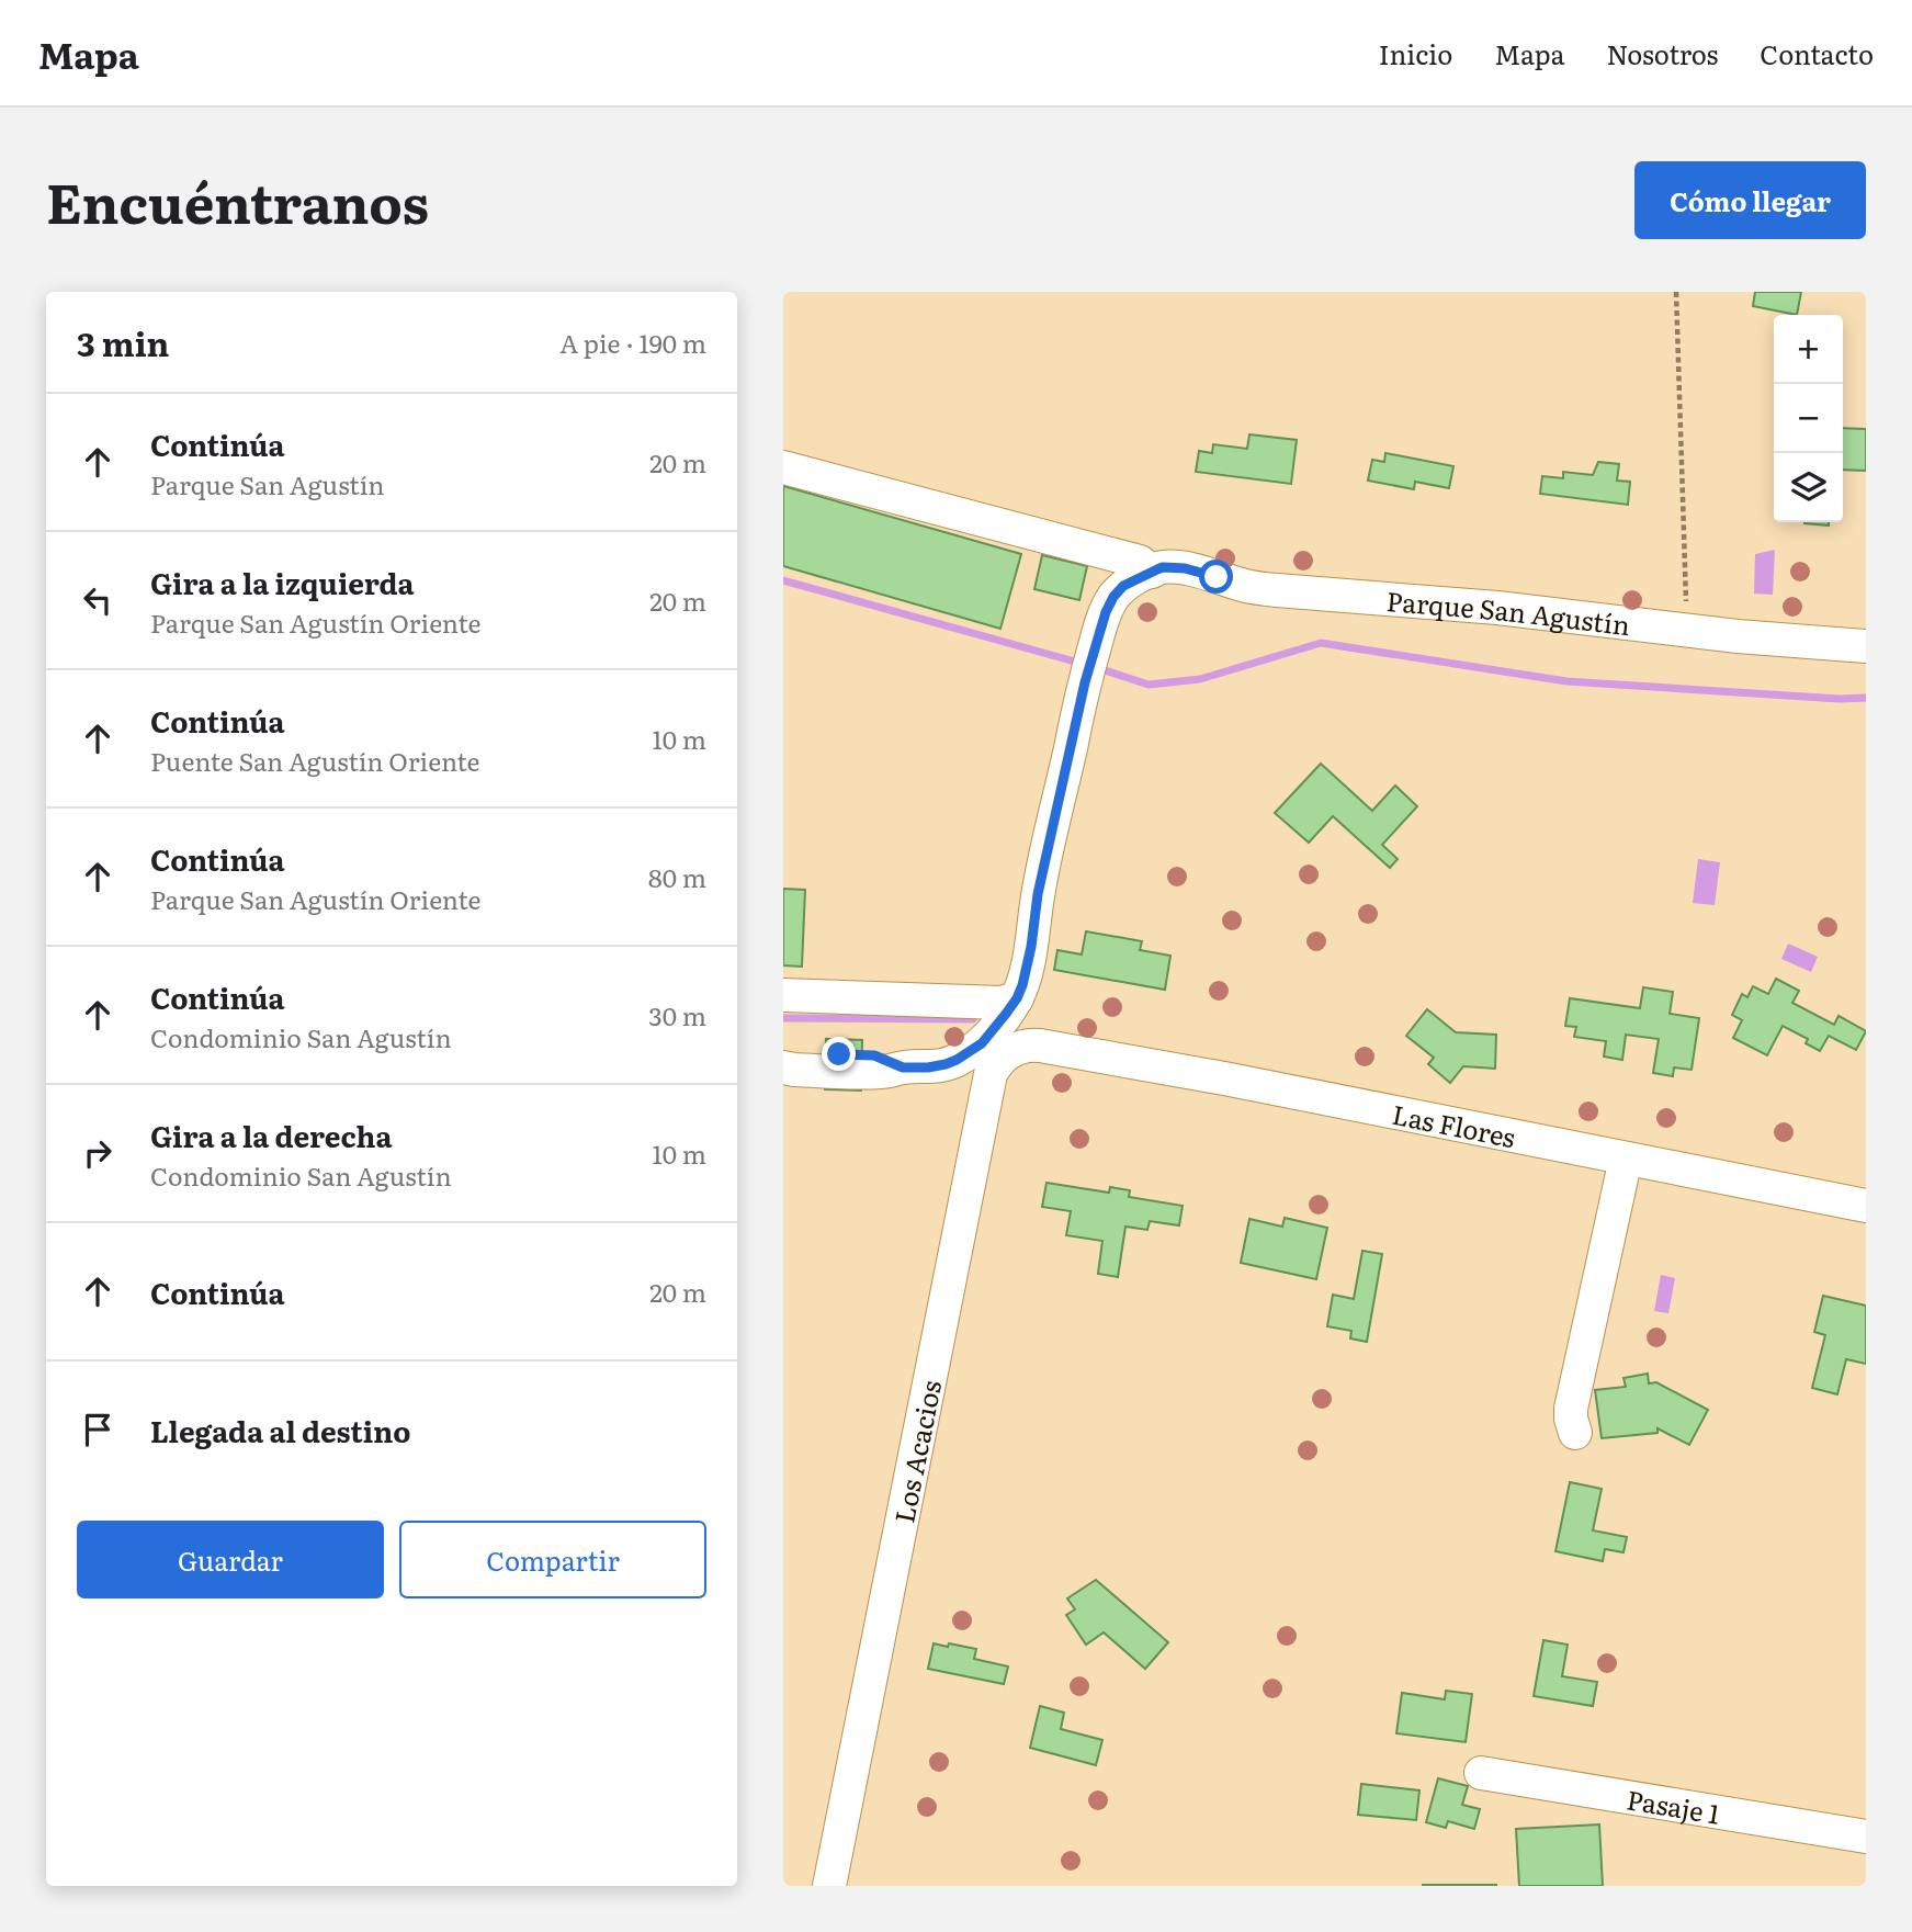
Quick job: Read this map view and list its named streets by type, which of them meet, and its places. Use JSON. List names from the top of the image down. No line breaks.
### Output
{"streets":{"street":["Parque San Agustín","Las Flores","Los Acacios","Pasaje 1"]},"crossings":[["Las Flores","Los Acacios"]],"page":{"header":"Mapa","nav":["Inicio","Mapa","Nosotros","Contacto"],"title":"Encuéntranos","buttons":["Cómo llegar",["Guardar","Compartir"]],"heading":["3 min","A pie · 190 m"],"map_buttons":["+","−"],"list":[["Continúa","Parque San Agustín","20 m"],["Gira a la izquierda","Parque San Agustín Oriente","20 m"],["Continúa","Puente San Agustín Oriente","10 m"],["Continúa","Parque San Agustín Oriente","80 m"],["Continúa","Condominio San Agustín","30 m"],["Gira a la derecha","Condominio San Agustín","10 m"],["Continúa","20 m"],"Llegada al destino"]}}
